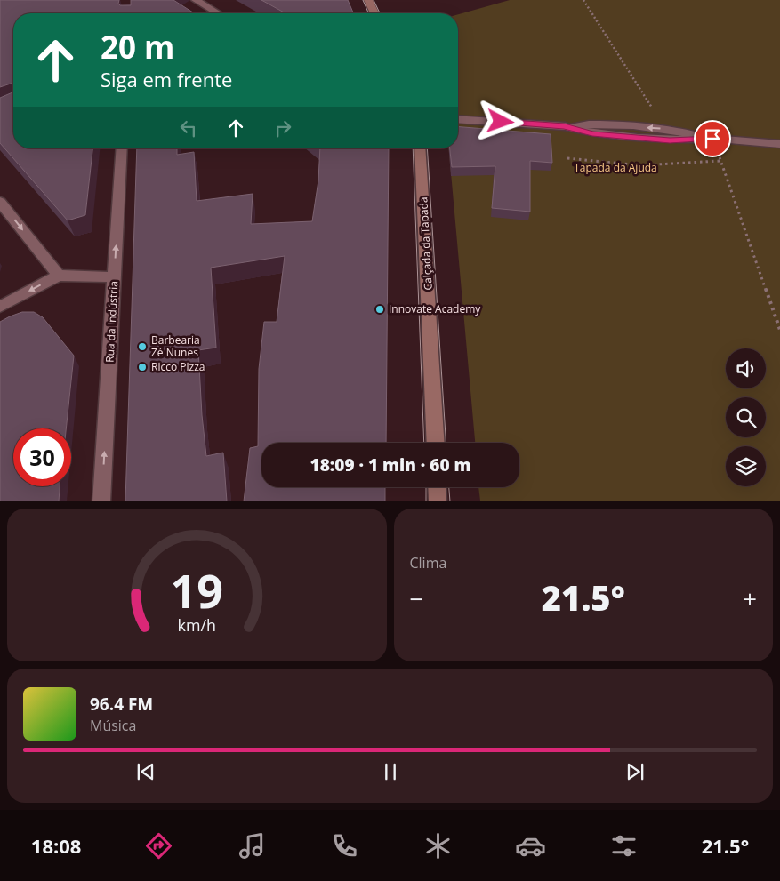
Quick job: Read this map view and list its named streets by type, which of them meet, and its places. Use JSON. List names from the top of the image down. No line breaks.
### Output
{"streets":{"street":["Calçada da Tapada","Rua da Indústria"]},"one_way":["Rua da Indústria"],"parks":["Tapada da Ajuda"],"places":["Innovate Academy","Barbearia Zé Nunes","Ricco Pizza"],"page":{"turn":["20 m","Siga em frente"],"limit":"30","trip":"18:09 · 1 min · 60 m","tile":"Clima","heat":["−","21.5°","+"],"song":["96.4 FM","Música"],"tabs":["18:08","21.5°"],"gauge":["19","km/h"]}}
